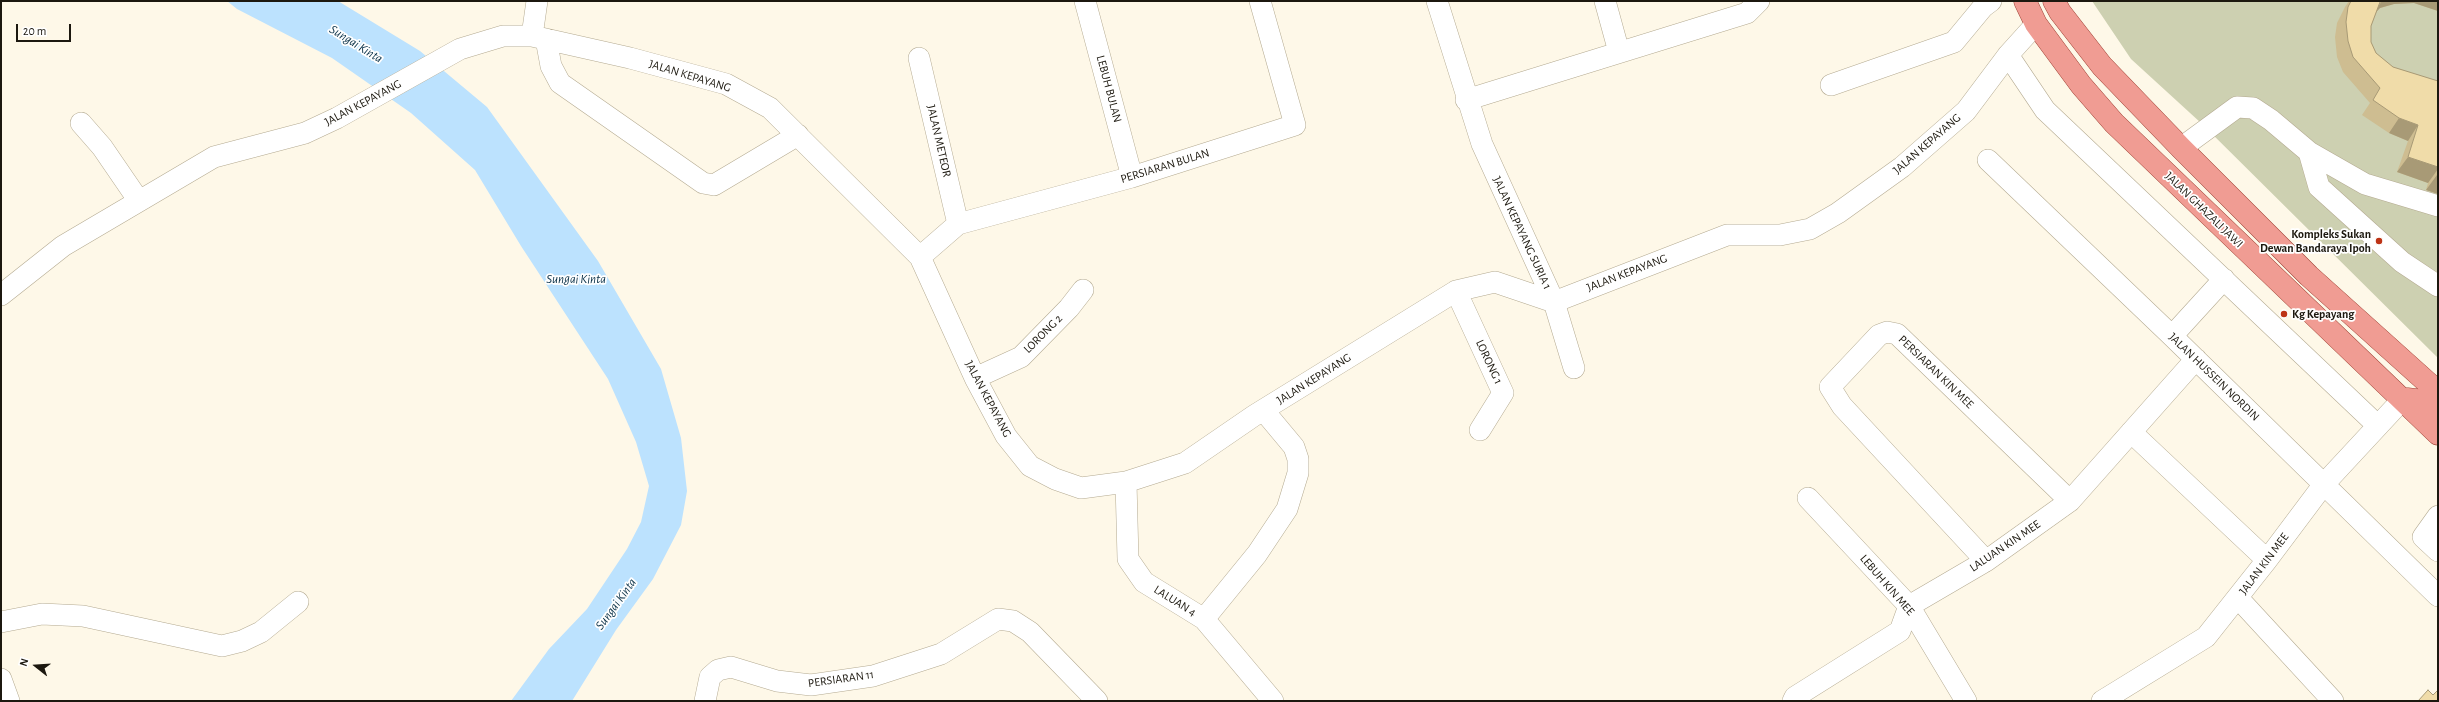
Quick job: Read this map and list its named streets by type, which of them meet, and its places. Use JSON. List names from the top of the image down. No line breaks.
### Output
{"streets":{"main road":["JALAN GHAZALI JAWI"],"street":["JALAN KEPAYANG","LEBUH BULAN","JALAN METEOR","PERSIARAN BULAN","JALAN KEPAYANG SURIA 1","LORONG 2","LORONG 1","PERSIARAN KIN MEE","JALAN HUSSEIN NORDIN","LALUAN KIN MEE","JALAN KIN MEE","LEBUH KIN MEE","LALUAN 4","PERSIARAN 11"]},"crossings":[["JALAN KEPAYANG","PERSIARAN BULAN"],["JALAN KEPAYANG","JALAN GHAZALI JAWI"],["JALAN KEPAYANG","JALAN KEPAYANG SURIA 1"],["JALAN KEPAYANG","LORONG 2"],["JALAN KEPAYANG","LORONG 1"],["JALAN KEPAYANG","LALUAN 4"],["LEBUH BULAN","PERSIARAN BULAN"],["JALAN METEOR","PERSIARAN BULAN"],["JALAN GHAZALI JAWI","JALAN KIN MEE"],["PERSIARAN KIN MEE","LALUAN KIN MEE"],["JALAN HUSSEIN NORDIN","LALUAN KIN MEE"],["JALAN HUSSEIN NORDIN","JALAN KIN MEE"],["LALUAN KIN MEE","LEBUH KIN MEE"]],"water":["Sungai Kinta"],"places":["Kompleks Sukan Dewan Bandaraya Ipoh","Kg Kepayang"],"scale_bar":"20 m","north":"left"}
